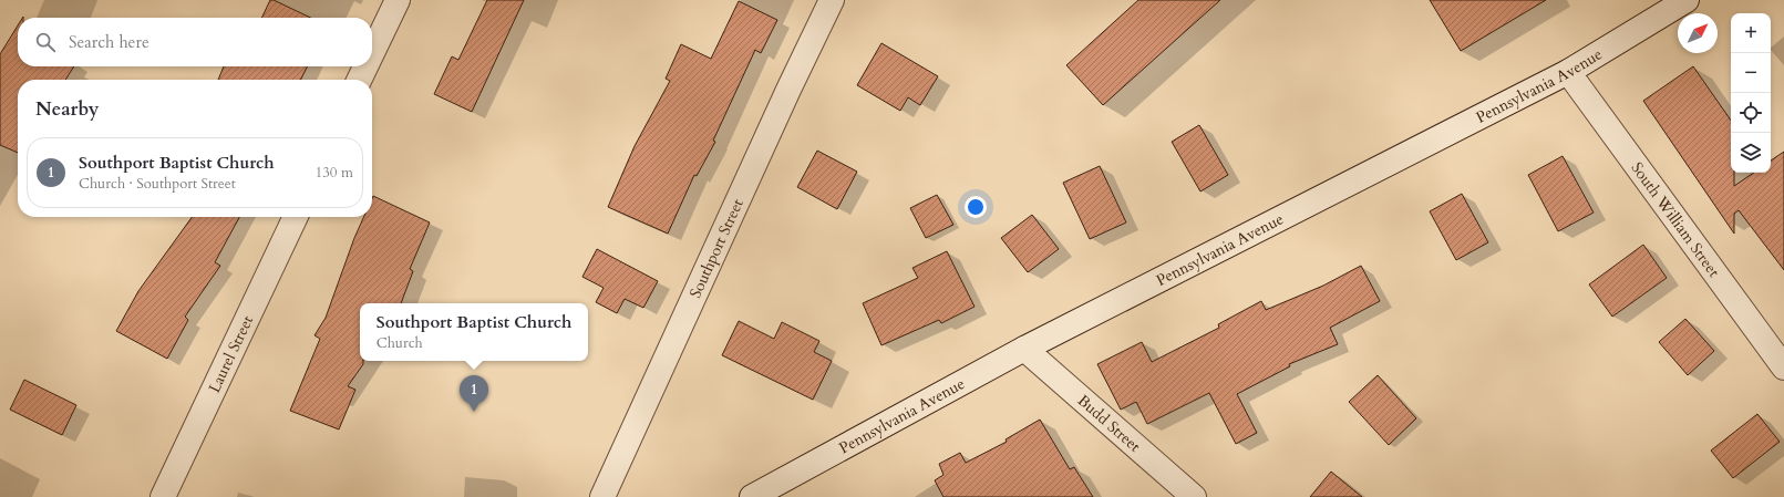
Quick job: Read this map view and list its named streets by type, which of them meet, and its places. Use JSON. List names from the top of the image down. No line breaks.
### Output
{"streets":{"street":["Pennsylvania Avenue","South William Street","Southport Street","Laurel Street","Budd Street"]},"crossings":[["Pennsylvania Avenue","South William Street"],["Pennsylvania Avenue","Budd Street"]],"north":"top right","page":{"map_buttons":["+","−"],"search":"Search here","heading":"Nearby","list":[{"mark":"1","name":"Southport Baptist Church","note":"Church · Southport Street","value":"130 m"}],"popup":["Southport Baptist Church","Church"],"pins":"1"}}
